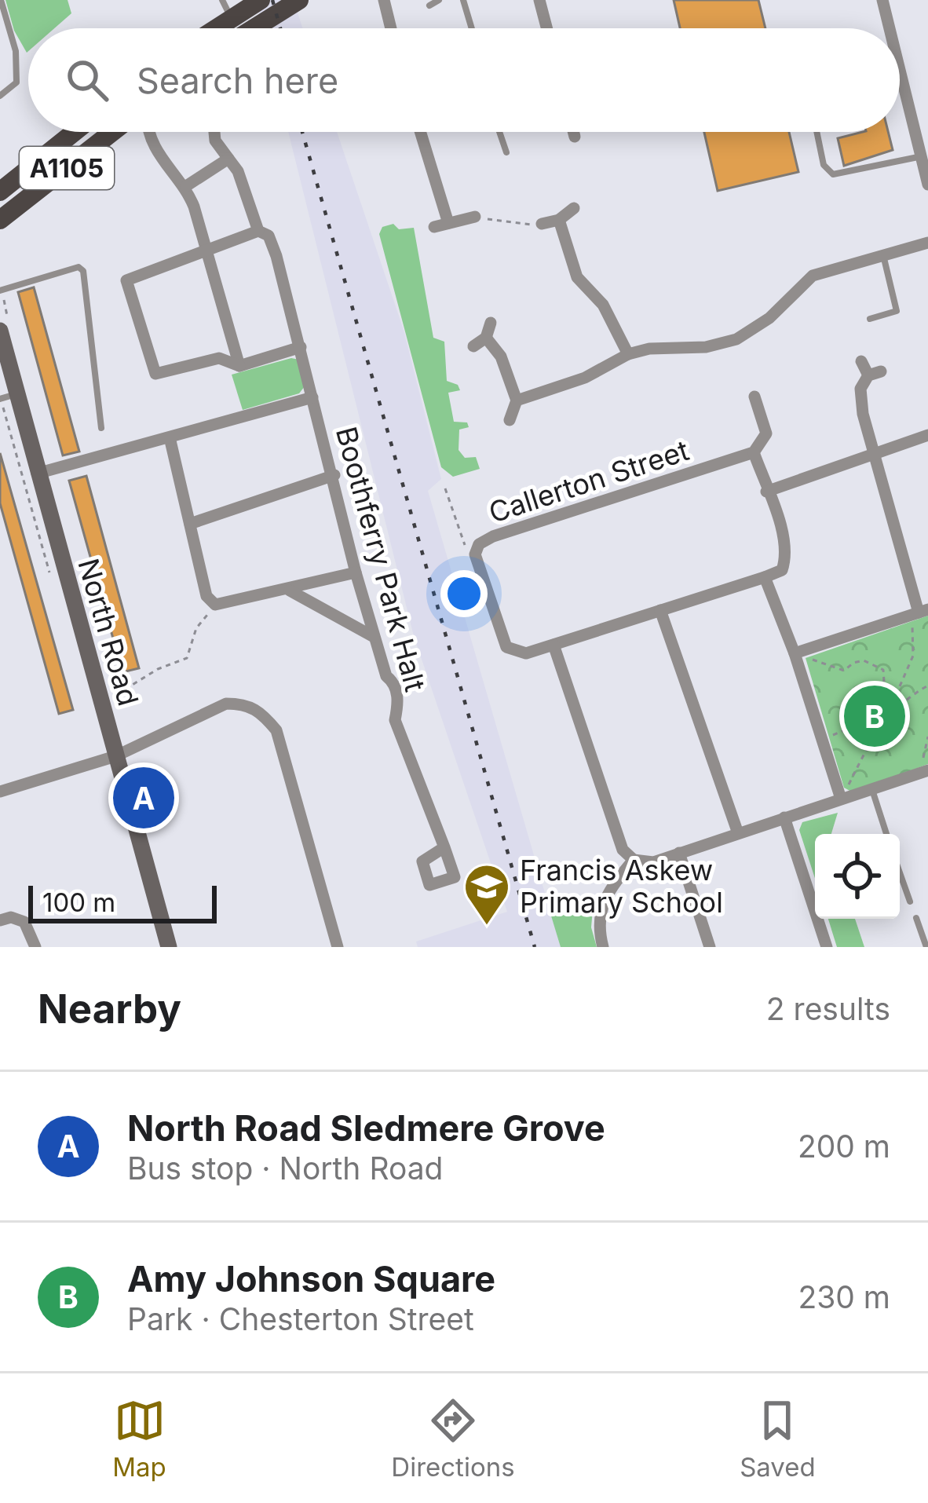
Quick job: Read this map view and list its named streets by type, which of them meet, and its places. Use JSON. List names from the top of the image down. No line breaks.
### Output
{"streets":{"main road":["A1105"],"street":["Callerton Street","Boothferry Park Halt","North Road"]},"places":{"school or university":["Francis Askew Primary School"]},"scale_bar":"100 m","page":{"search":"Search here","pins":["B","A"],"scale":"100 m","heading":["Nearby","2 results"],"list":[{"mark":"A","name":"North Road Sledmere Grove","note":"Bus stop · North Road","value":"200 m"},{"mark":"B","name":"Amy Johnson Square","note":"Park · Chesterton Street","value":"230 m"}],"nav":["Map","Directions","Saved"]}}
